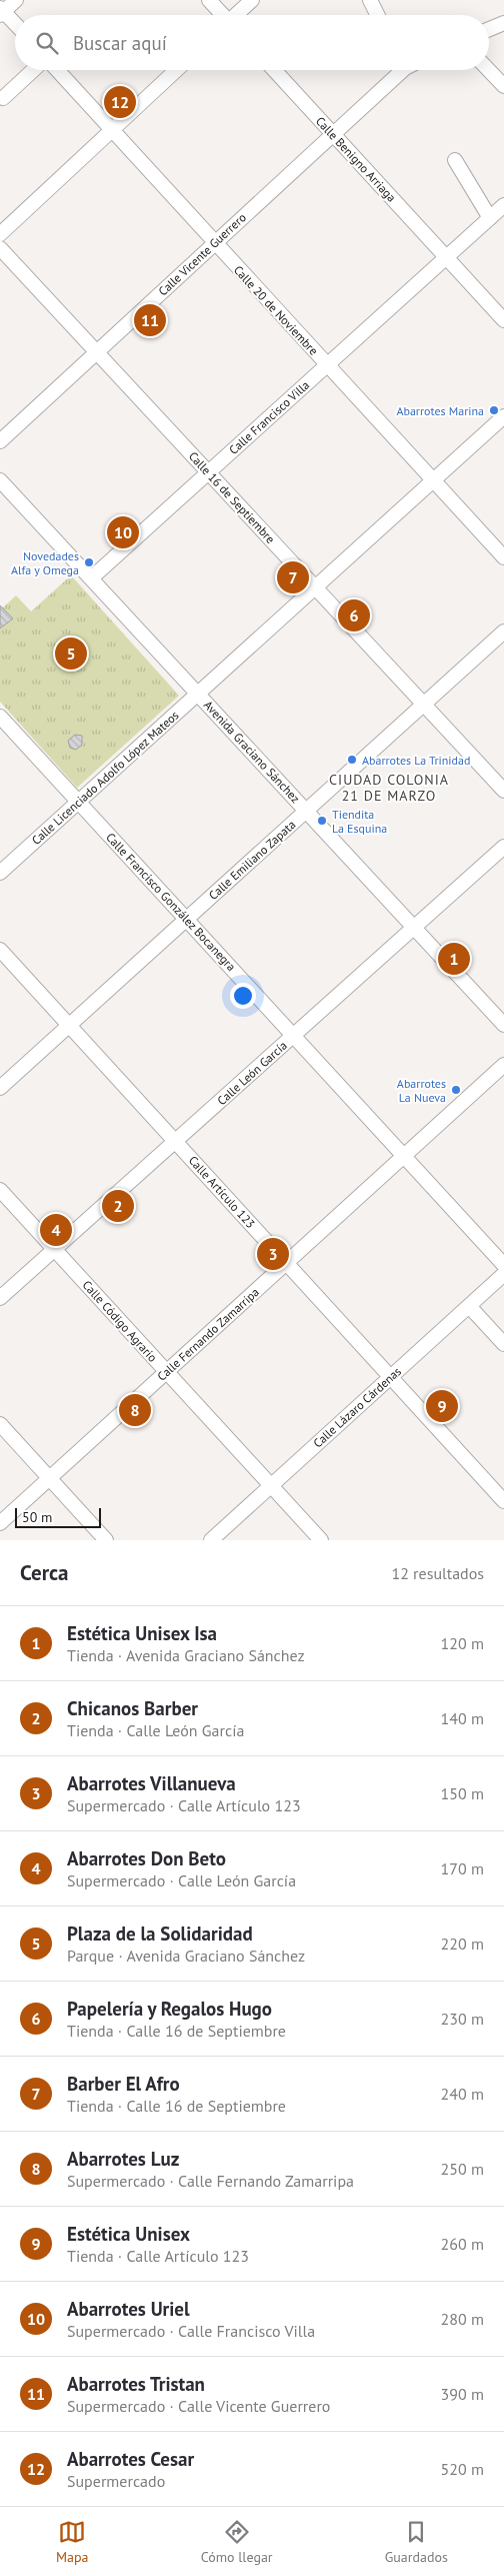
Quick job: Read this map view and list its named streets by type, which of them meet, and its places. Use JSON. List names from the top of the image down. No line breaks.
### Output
{"streets":{"street":["Calle Benigno Arriaga","Calle Vicente Guerrero","Calle 20 de Noviembre","Calle Francisco Villa","Calle 16 de Septiembre","Avenida Graciano Sánchez","Calle Licenciado Adolfo López Mateos","Calle Emiliano Zapata","Calle Francisco González Bocanegra","Calle León García","Calle Artículo 123","Calle Código Agrario","Calle Fernando Zamarripa","Calle Lázaro Cárdenas"]},"crossings":[["Calle Benigno Arriaga","Calle Vicente Guerrero"],["Calle Benigno Arriaga","Calle Francisco Villa"],["Calle Vicente Guerrero","Calle 20 de Noviembre"],["Calle Vicente Guerrero","Calle 16 de Septiembre"],["Calle 20 de Noviembre","Calle Francisco Villa"],["Calle 20 de Noviembre","Calle Licenciado Adolfo López Mateos"],["Calle Francisco Villa","Calle 16 de Septiembre"],["Calle Francisco Villa","Avenida Graciano Sánchez"],["Calle 16 de Septiembre","Calle Licenciado Adolfo López Mateos"],["Calle 16 de Septiembre","Calle Emiliano Zapata"],["Avenida Graciano Sánchez","Calle Licenciado Adolfo López Mateos"],["Avenida Graciano Sánchez","Calle Emiliano Zapata"],["Avenida Graciano Sánchez","Calle León García"],["Calle Licenciado Adolfo López Mateos","Calle Francisco González Bocanegra"],["Calle Emiliano Zapata","Calle Francisco González Bocanegra"],["Calle Emiliano Zapata","Calle Artículo 123"],["Calle Francisco González Bocanegra","Calle León García"],["Calle Francisco González Bocanegra","Calle Fernando Zamarripa"],["Calle León García","Calle Artículo 123"],["Calle León García","Calle Código Agrario"],["Calle Artículo 123","Calle Fernando Zamarripa"],["Calle Artículo 123","Calle Lázaro Cárdenas"],["Calle Código Agrario","Calle Fernando Zamarripa"],["Calle Código Agrario","Calle Lázaro Cárdenas"]],"districts":["CIUDAD COLONIA 21 DE MARZO"],"places":["Abarrotes Marina","Novedades Alfa y Omega","Abarrotes La Trinidad","Tiendita La Esquina","Abarrotes La Nueva"],"scale_bar":"50 m","page":{"search":"Buscar aquí","pins":["12","11","10","7","6","5","1","2","4","3","9","8"],"scale":"50 m","heading":["Cerca","12 resultados"],"list":[{"mark":"1","name":"Estética Unisex Isa","note":"Tienda · Avenida Graciano Sánchez","value":"120 m"},{"mark":"2","name":"Chicanos Barber","note":"Tienda · Calle León García","value":"140 m"},{"mark":"3","name":"Abarrotes Villanueva","note":"Supermercado · Calle Artículo 123","value":"150 m"},{"mark":"4","name":"Abarrotes Don Beto","note":"Supermercado · Calle León García","value":"170 m"},{"mark":"5","name":"Plaza de la Solidaridad","note":"Parque · Avenida Graciano Sánchez","value":"220 m"},{"mark":"6","name":"Papelería y Regalos Hugo","note":"Tienda · Calle 16 de Septiembre","value":"230 m"},{"mark":"7","name":"Barber El Afro","note":"Tienda · Calle 16 de Septiembre","value":"240 m"},{"mark":"8","name":"Abarrotes Luz","note":"Supermercado · Calle Fernando Zamarripa","value":"250 m"},{"mark":"9","name":"Estética Unisex","note":"Tienda · Calle Artículo 123","value":"260 m"},{"mark":"10","name":"Abarrotes Uriel","note":"Supermercado · Calle Francisco Villa","value":"280 m"},{"mark":"11","name":"Abarrotes Tristan","note":"Supermercado · Calle Vicente Guerrero","value":"390 m"},{"mark":"12","name":"Abarrotes Cesar","note":"Supermercado","value":"520 m"}],"nav":["Mapa","Cómo llegar","Guardados"]}}
